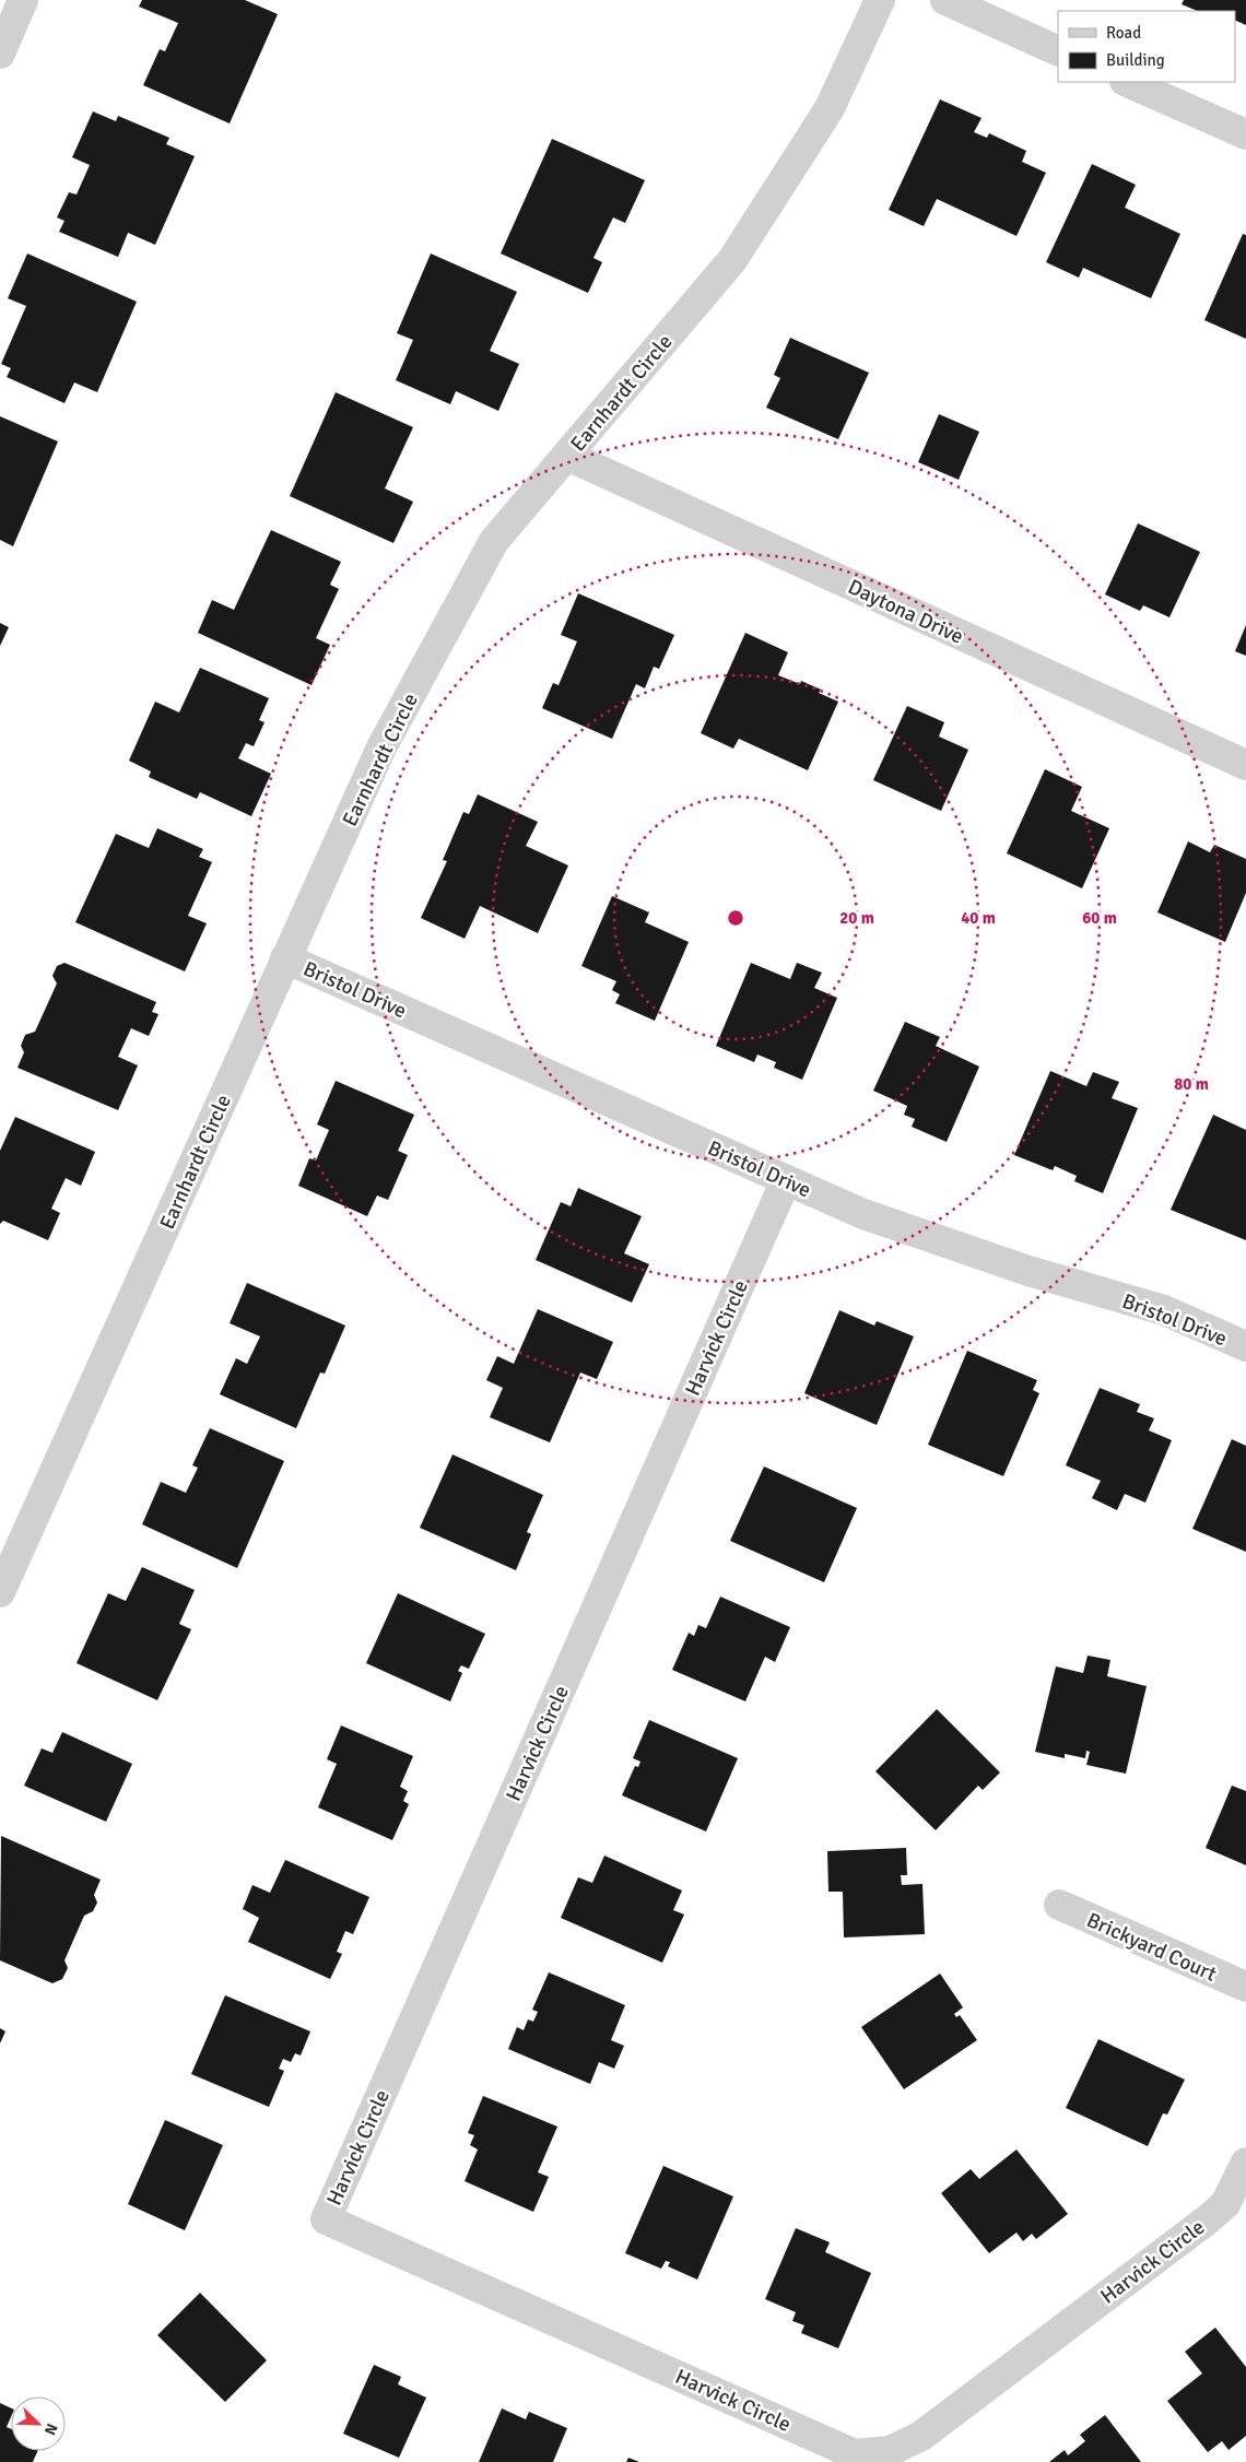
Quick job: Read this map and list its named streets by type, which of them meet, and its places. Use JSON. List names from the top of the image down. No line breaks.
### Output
{"streets":{"street":["Earnhardt Circle","Daytona Drive","Bristol Drive","Harvick Circle","Brickyard Court"]},"crossings":[["Earnhardt Circle","Daytona Drive"],["Earnhardt Circle","Bristol Drive"],["Bristol Drive","Harvick Circle"]],"legend":["Road","Building"],"north":"bottom right","rings":["20 m","40 m","60 m","80 m"]}
